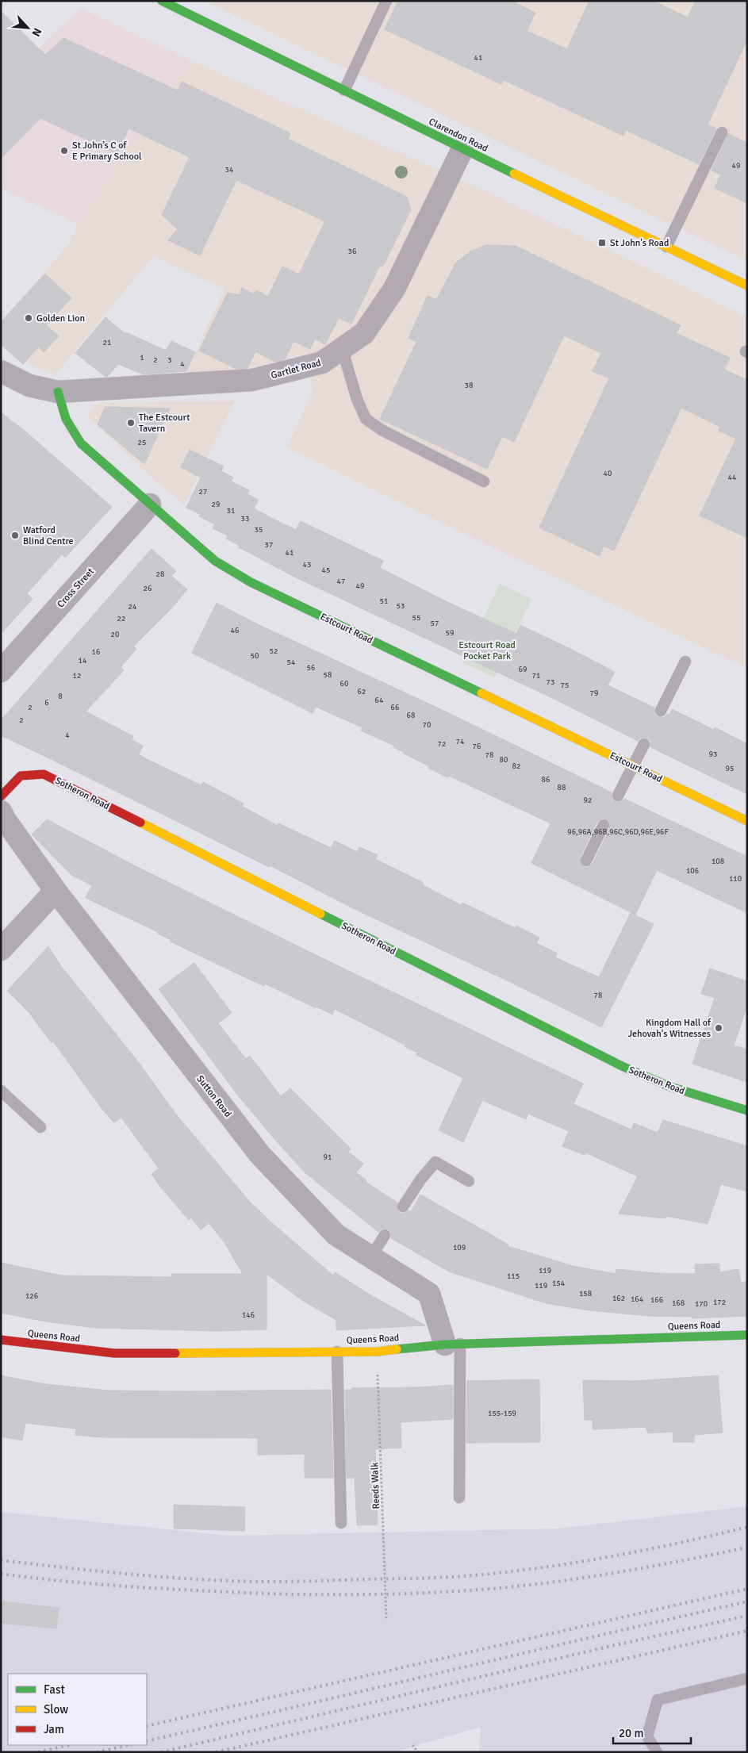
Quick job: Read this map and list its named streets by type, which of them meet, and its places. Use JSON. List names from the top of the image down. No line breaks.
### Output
{"streets":{"street":["Clarendon Road","Gartlet Road","Cross Street","Estcourt Road","Sotheron Road","Sutton Road","Queens Road"],"path":["Reeds Walk"]},"crossings":[["Clarendon Road","Gartlet Road"],["Gartlet Road","Estcourt Road"],["Cross Street","Estcourt Road"],["Sutton Road","Queens Road"],["Queens Road","Reeds Walk"]],"parks":["Estcourt Road Pocket Park"],"places":{"other":["St John’s C of E Primary School","Golden Lion","The Estcourt Tavern","Watford Blind Centre","Kingdom Hall of Jehovah's Witnesses"],"transit":["St John's Road"]},"house_numbers":["41","49","34","36","21","1","2","3","4","38","25","40","44","27","29","31","33","35","37","41","43","45","28","47","49","26","51","53","24","55","22","57","46","59","20","52","16","50","14","54","56","69","58","12","71","73","60","75","62","79","8","64","6","2","66","68","2","70","4","74","72","76","93","78","80","82","95","86","88","92","96,96A,96B,96C,96D,96E,96F","108","106","110","78","91","109","119","115","154","119","158","126","162","164","166","172","168","170","146","155-159"],"legend":["Fast","Slow","Jam"],"scale_bar":"20 m","north":"bottom right"}
